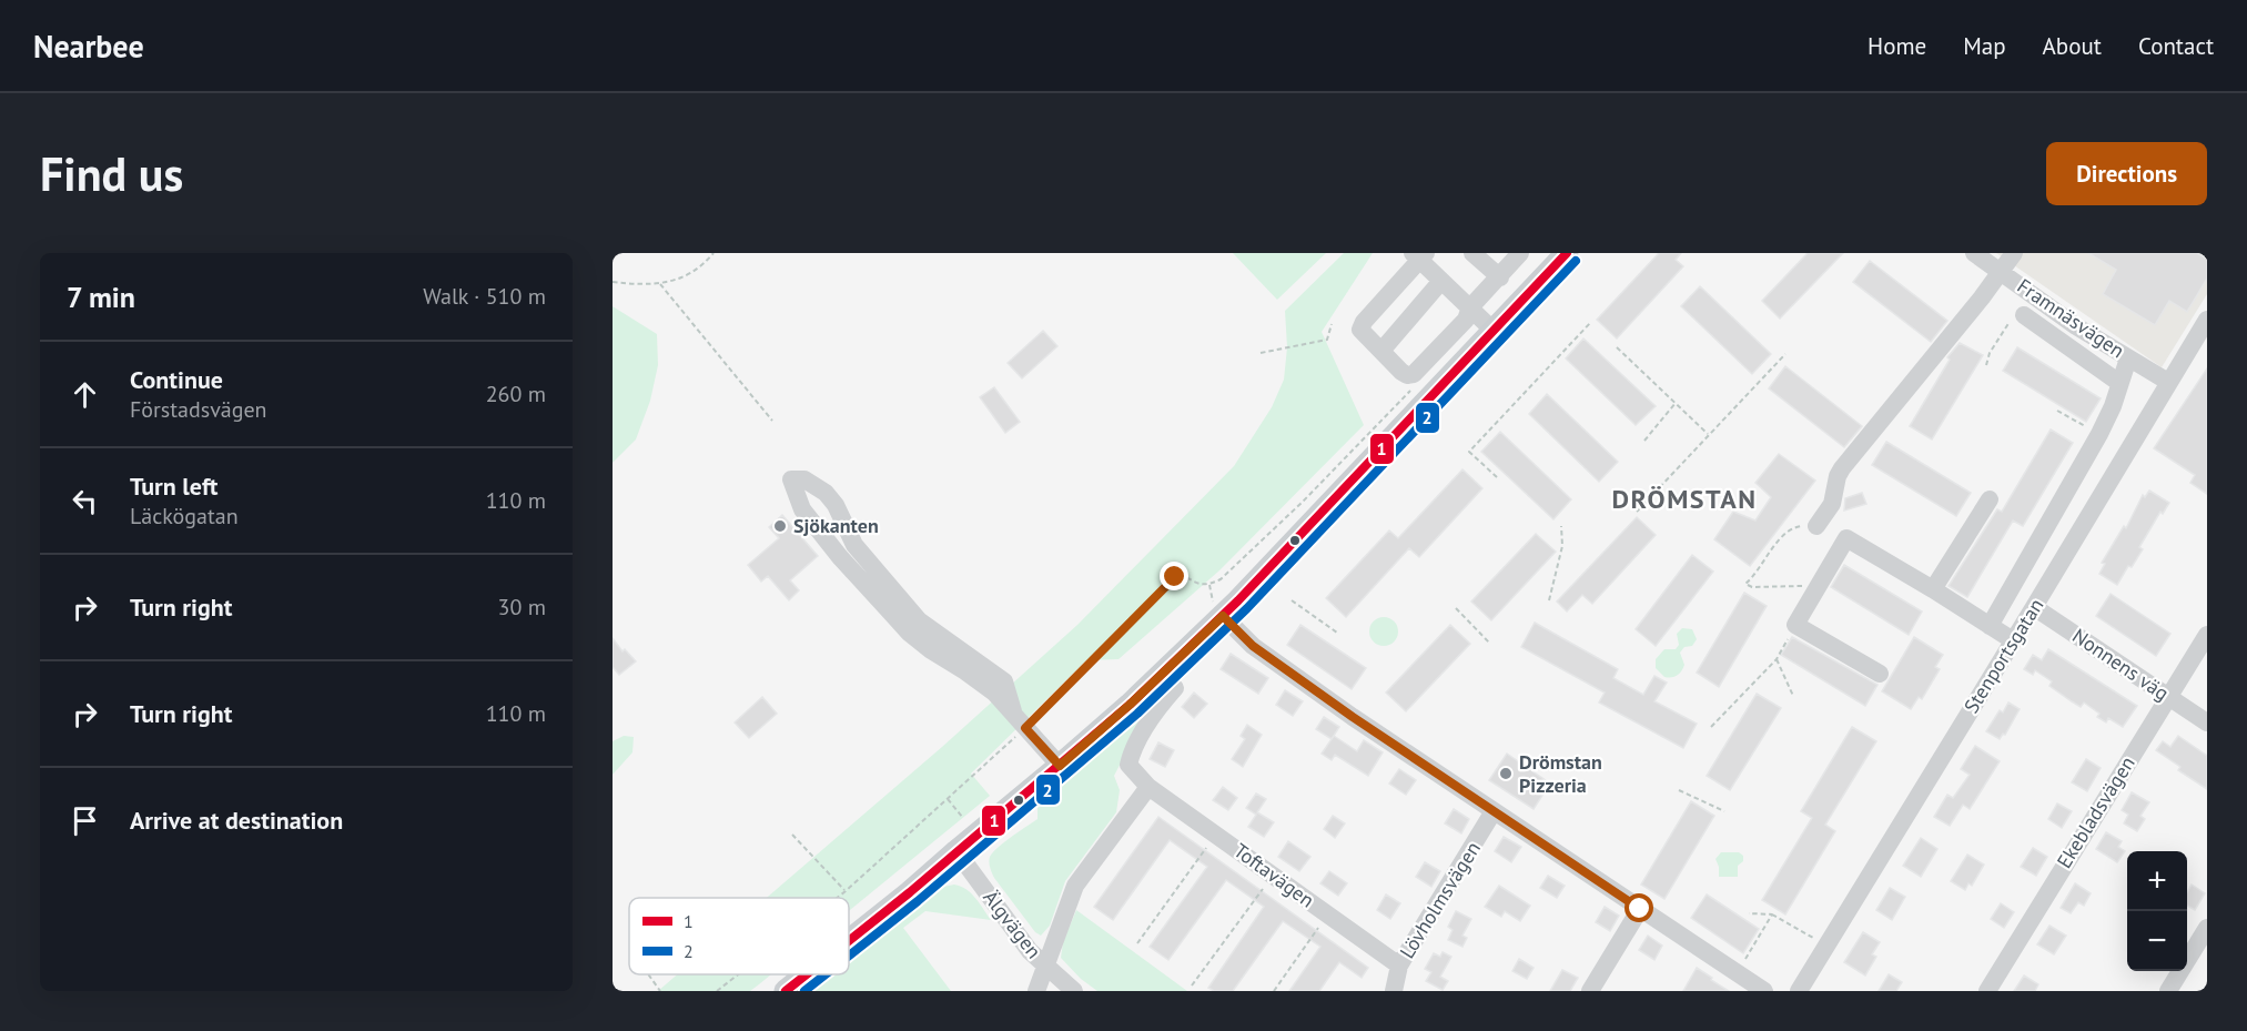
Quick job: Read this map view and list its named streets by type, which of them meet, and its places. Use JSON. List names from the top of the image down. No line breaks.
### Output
{"streets":{"street":["Framnäsvägen","Stenportsgatan","Nonnens väg","Ekebladsvägen","Toftavägen","Lövholmsvägen","Älgvägen"]},"crossings":[["Framnäsvägen","Stenportsgatan"],["Stenportsgatan","Nonnens väg"],["Nonnens väg","Ekebladsvägen"],["Toftavägen","Lövholmsvägen"]],"districts":["DRÖMSTAN"],"places":["Sjökanten","Drömstan Pizzeria"],"lines":["transit line 1","transit line 2"],"legend":["1","2"],"page":{"header":"Nearbee","nav":["Home","Map","About","Contact"],"buttons":"Directions","title":"Find us","heading":["7 min","Walk · 510 m"],"list":[["Continue","Förstadsvägen","260 m"],["Turn left","Läckögatan","110 m"],["Turn right","30 m"],["Turn right","110 m"],"Arrive at destination"],"map_buttons":["+","−"]}}
